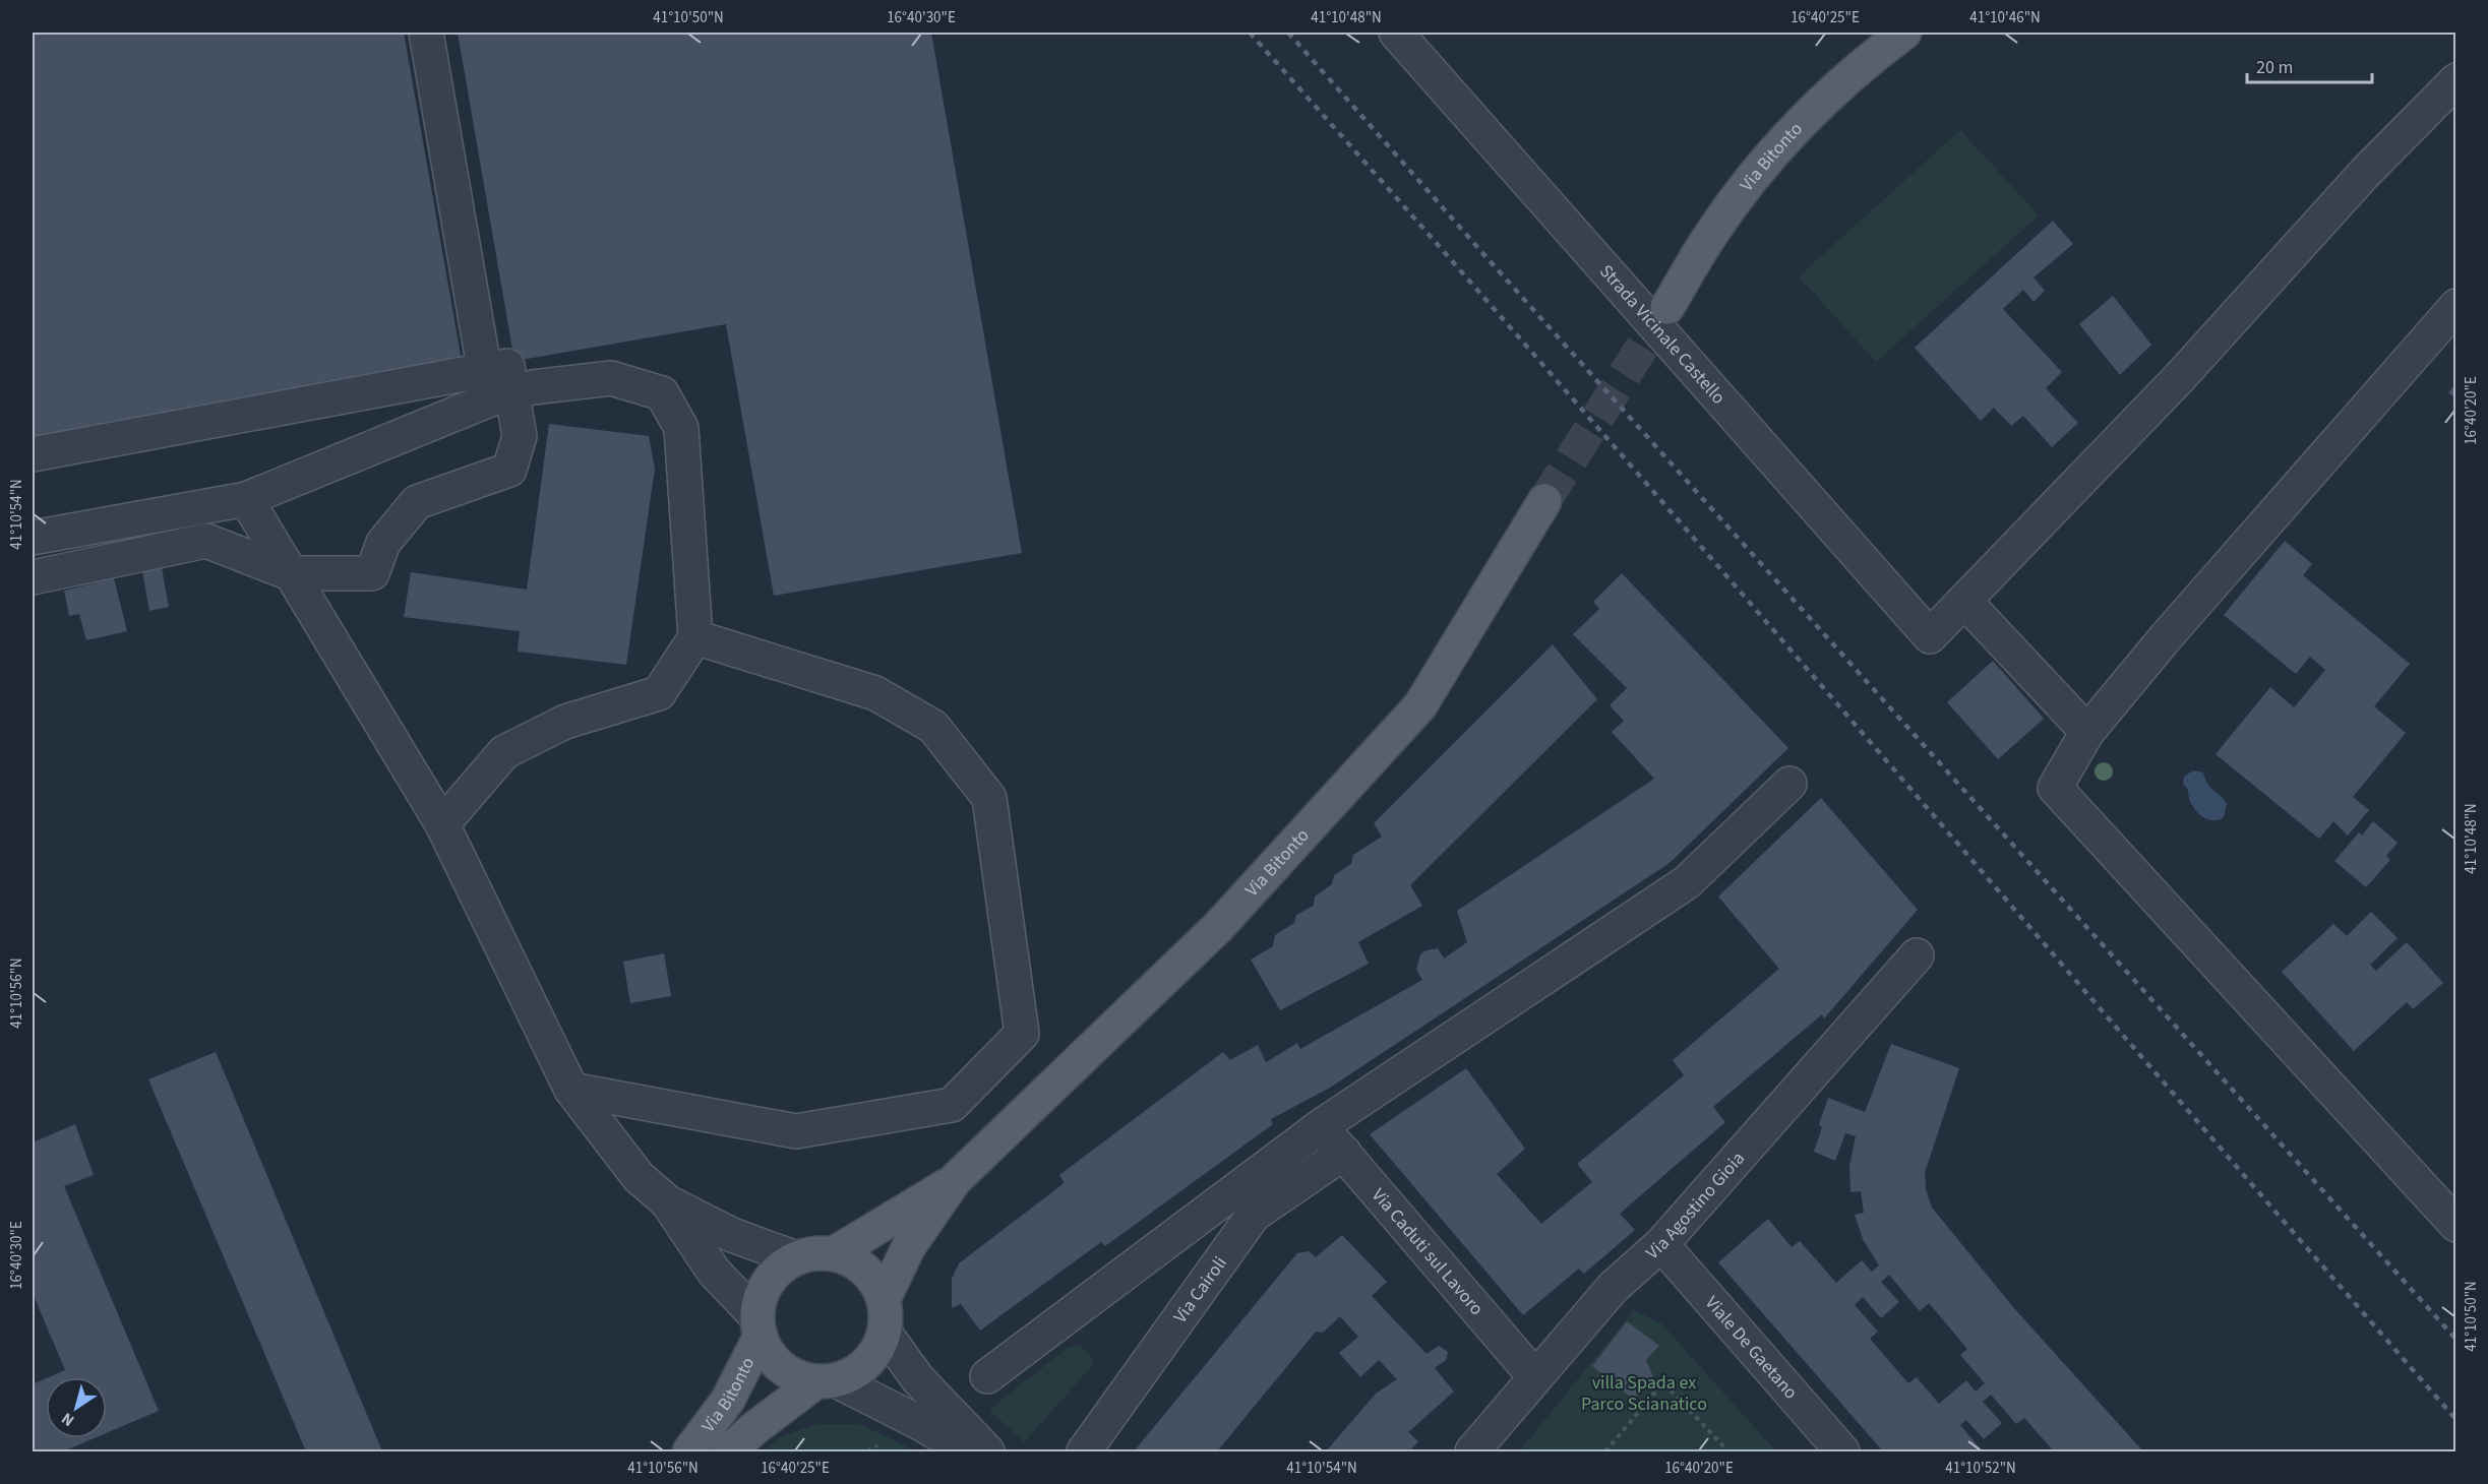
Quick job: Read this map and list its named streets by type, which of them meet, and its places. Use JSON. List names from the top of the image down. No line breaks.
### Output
{"streets":{"main road":["Via Bitonto"],"street":["Strada Vicinale Castello","Via Agostino Gioia","Via Caduti sul Lavoro","Via Cairoli","Viale De Gaetano"]},"crossings":[["Via Agostino Gioia","Via Caduti sul Lavoro"],["Via Agostino Gioia","Viale De Gaetano"],["Via Caduti sul Lavoro","Via Cairoli"]],"parks":["villa Spada ex Parco Scianatico"],"scale_bar":"20 m","north":"bottom left","coordinates":["41°10'50\"N","16°40'30\"E","41°10'48\"N","16°40'25\"E","41°10'46\"N","16°40'20\"E","41°10'54\"N","41°10'56\"N","41°10'52\"N"]}
